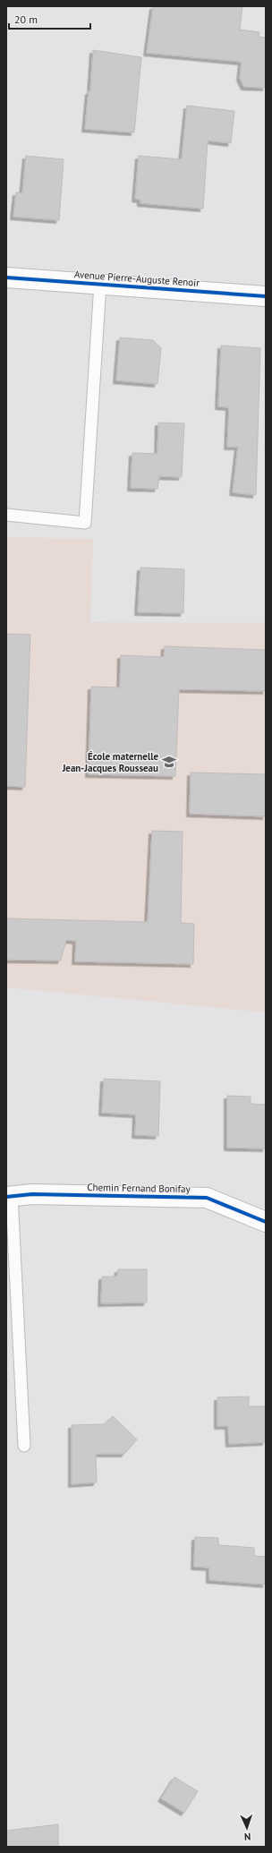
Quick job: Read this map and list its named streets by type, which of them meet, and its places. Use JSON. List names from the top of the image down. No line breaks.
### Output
{"streets":{"main road":["Avenue Pierre-Auguste Renoir","Chemin Fernand Bonifay"]},"places":{"school or university":["École maternelle Jean-Jacques Rousseau"]},"scale_bar":"20 m","north":"bottom"}
